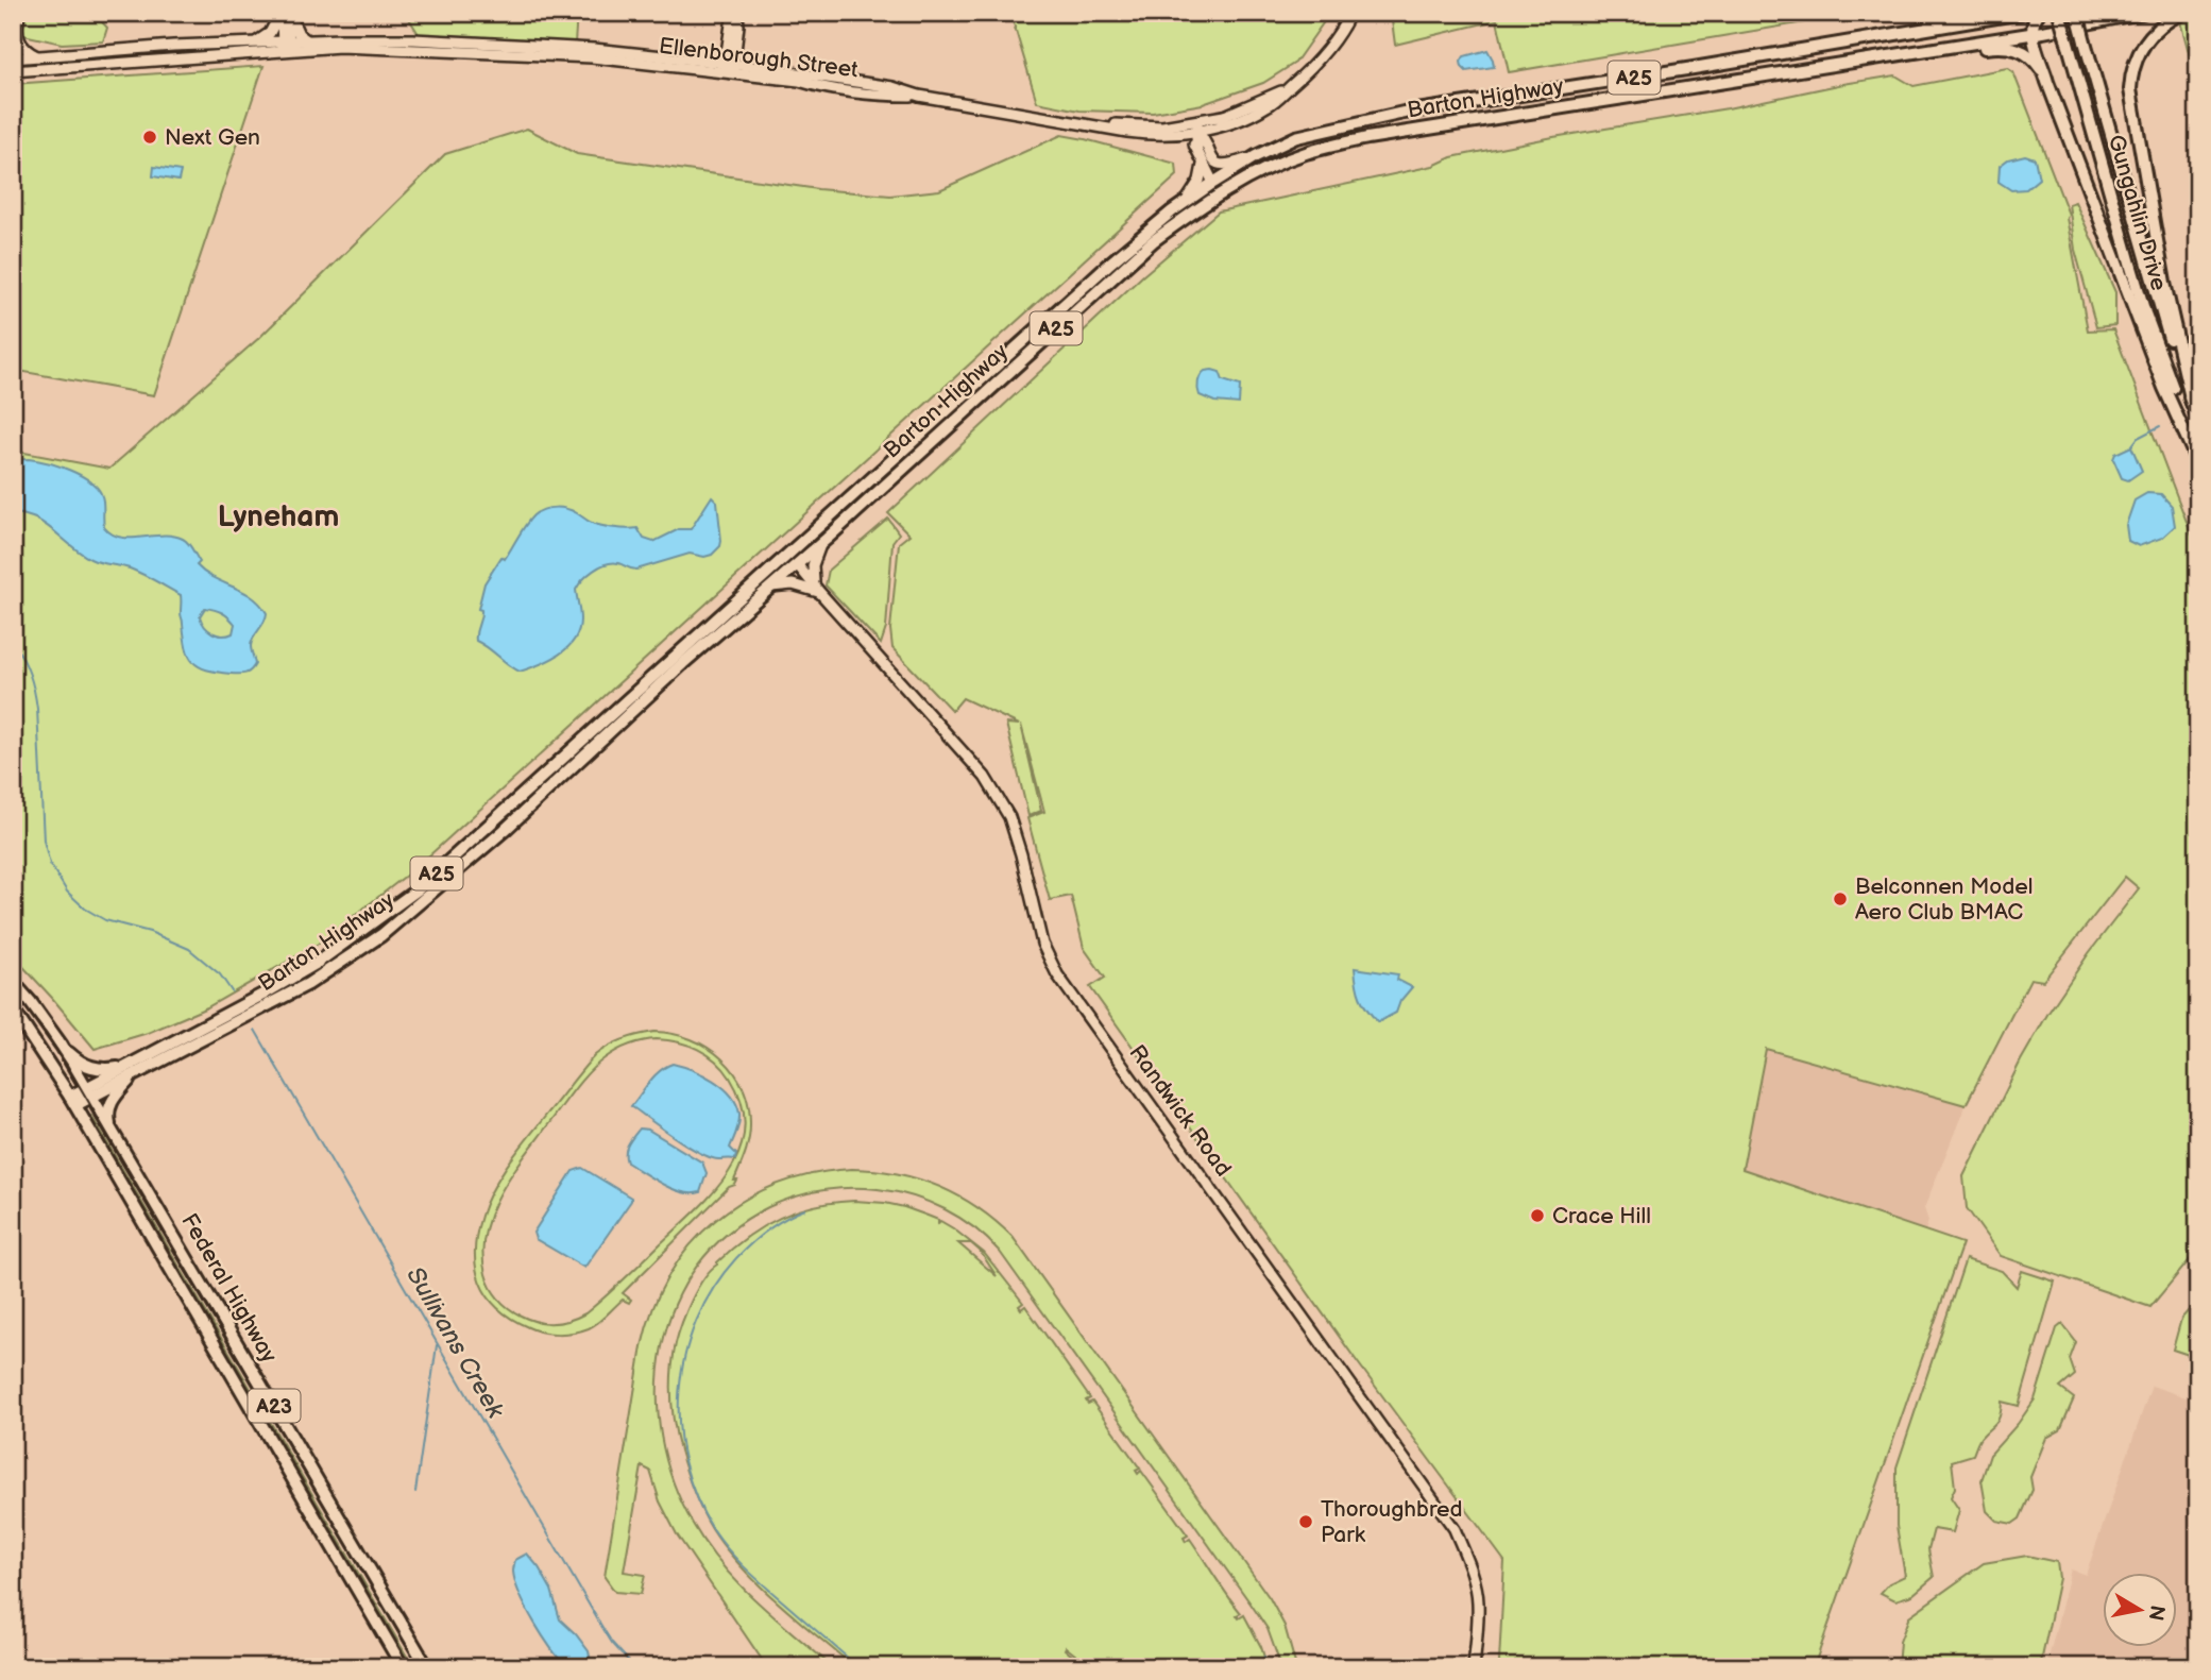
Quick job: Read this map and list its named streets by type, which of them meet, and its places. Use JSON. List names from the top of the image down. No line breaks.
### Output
{"streets":{"highway":["A25","Barton Highway","Gungahlin Drive","Randwick Road","Federal Highway","A23"],"main road":["Ellenborough Street"]},"crossings":[["A25","Barton Highway"],["A25","Federal Highway"],["A25","A23"],["Barton Highway","Randwick Road"],["Barton Highway","Federal Highway"],["Barton Highway","A23"],["Federal Highway","A23"]],"districts":["Lyneham"],"water":["Sullivans Creek"],"places":["Next Gen","Belconnen Model Aero Club BMAC","Crace Hill","Thoroughbred Park"],"north":"right"}
